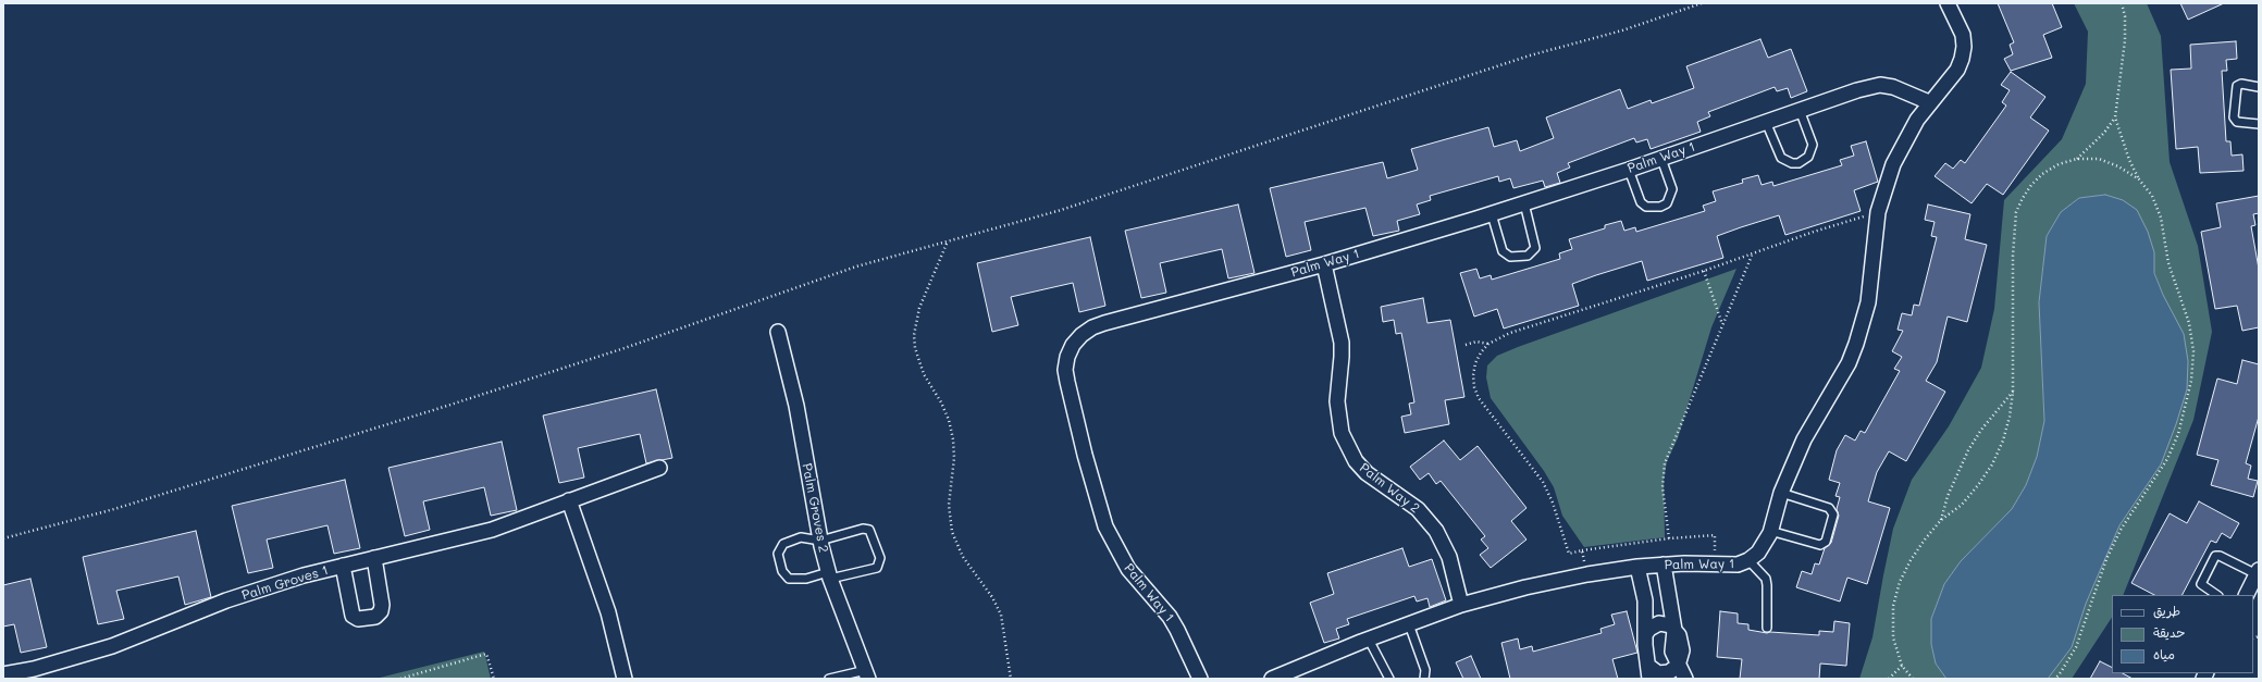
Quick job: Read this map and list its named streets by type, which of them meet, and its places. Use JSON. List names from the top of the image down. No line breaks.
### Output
{"streets":{"street":["Palm Way 1","Palm Way 2","Palm Groves 2","Palm Groves 1"]},"crossings":[["Palm Way 1","Palm Way 2"]],"legend":["طريق","حديقة","مياه"]}
